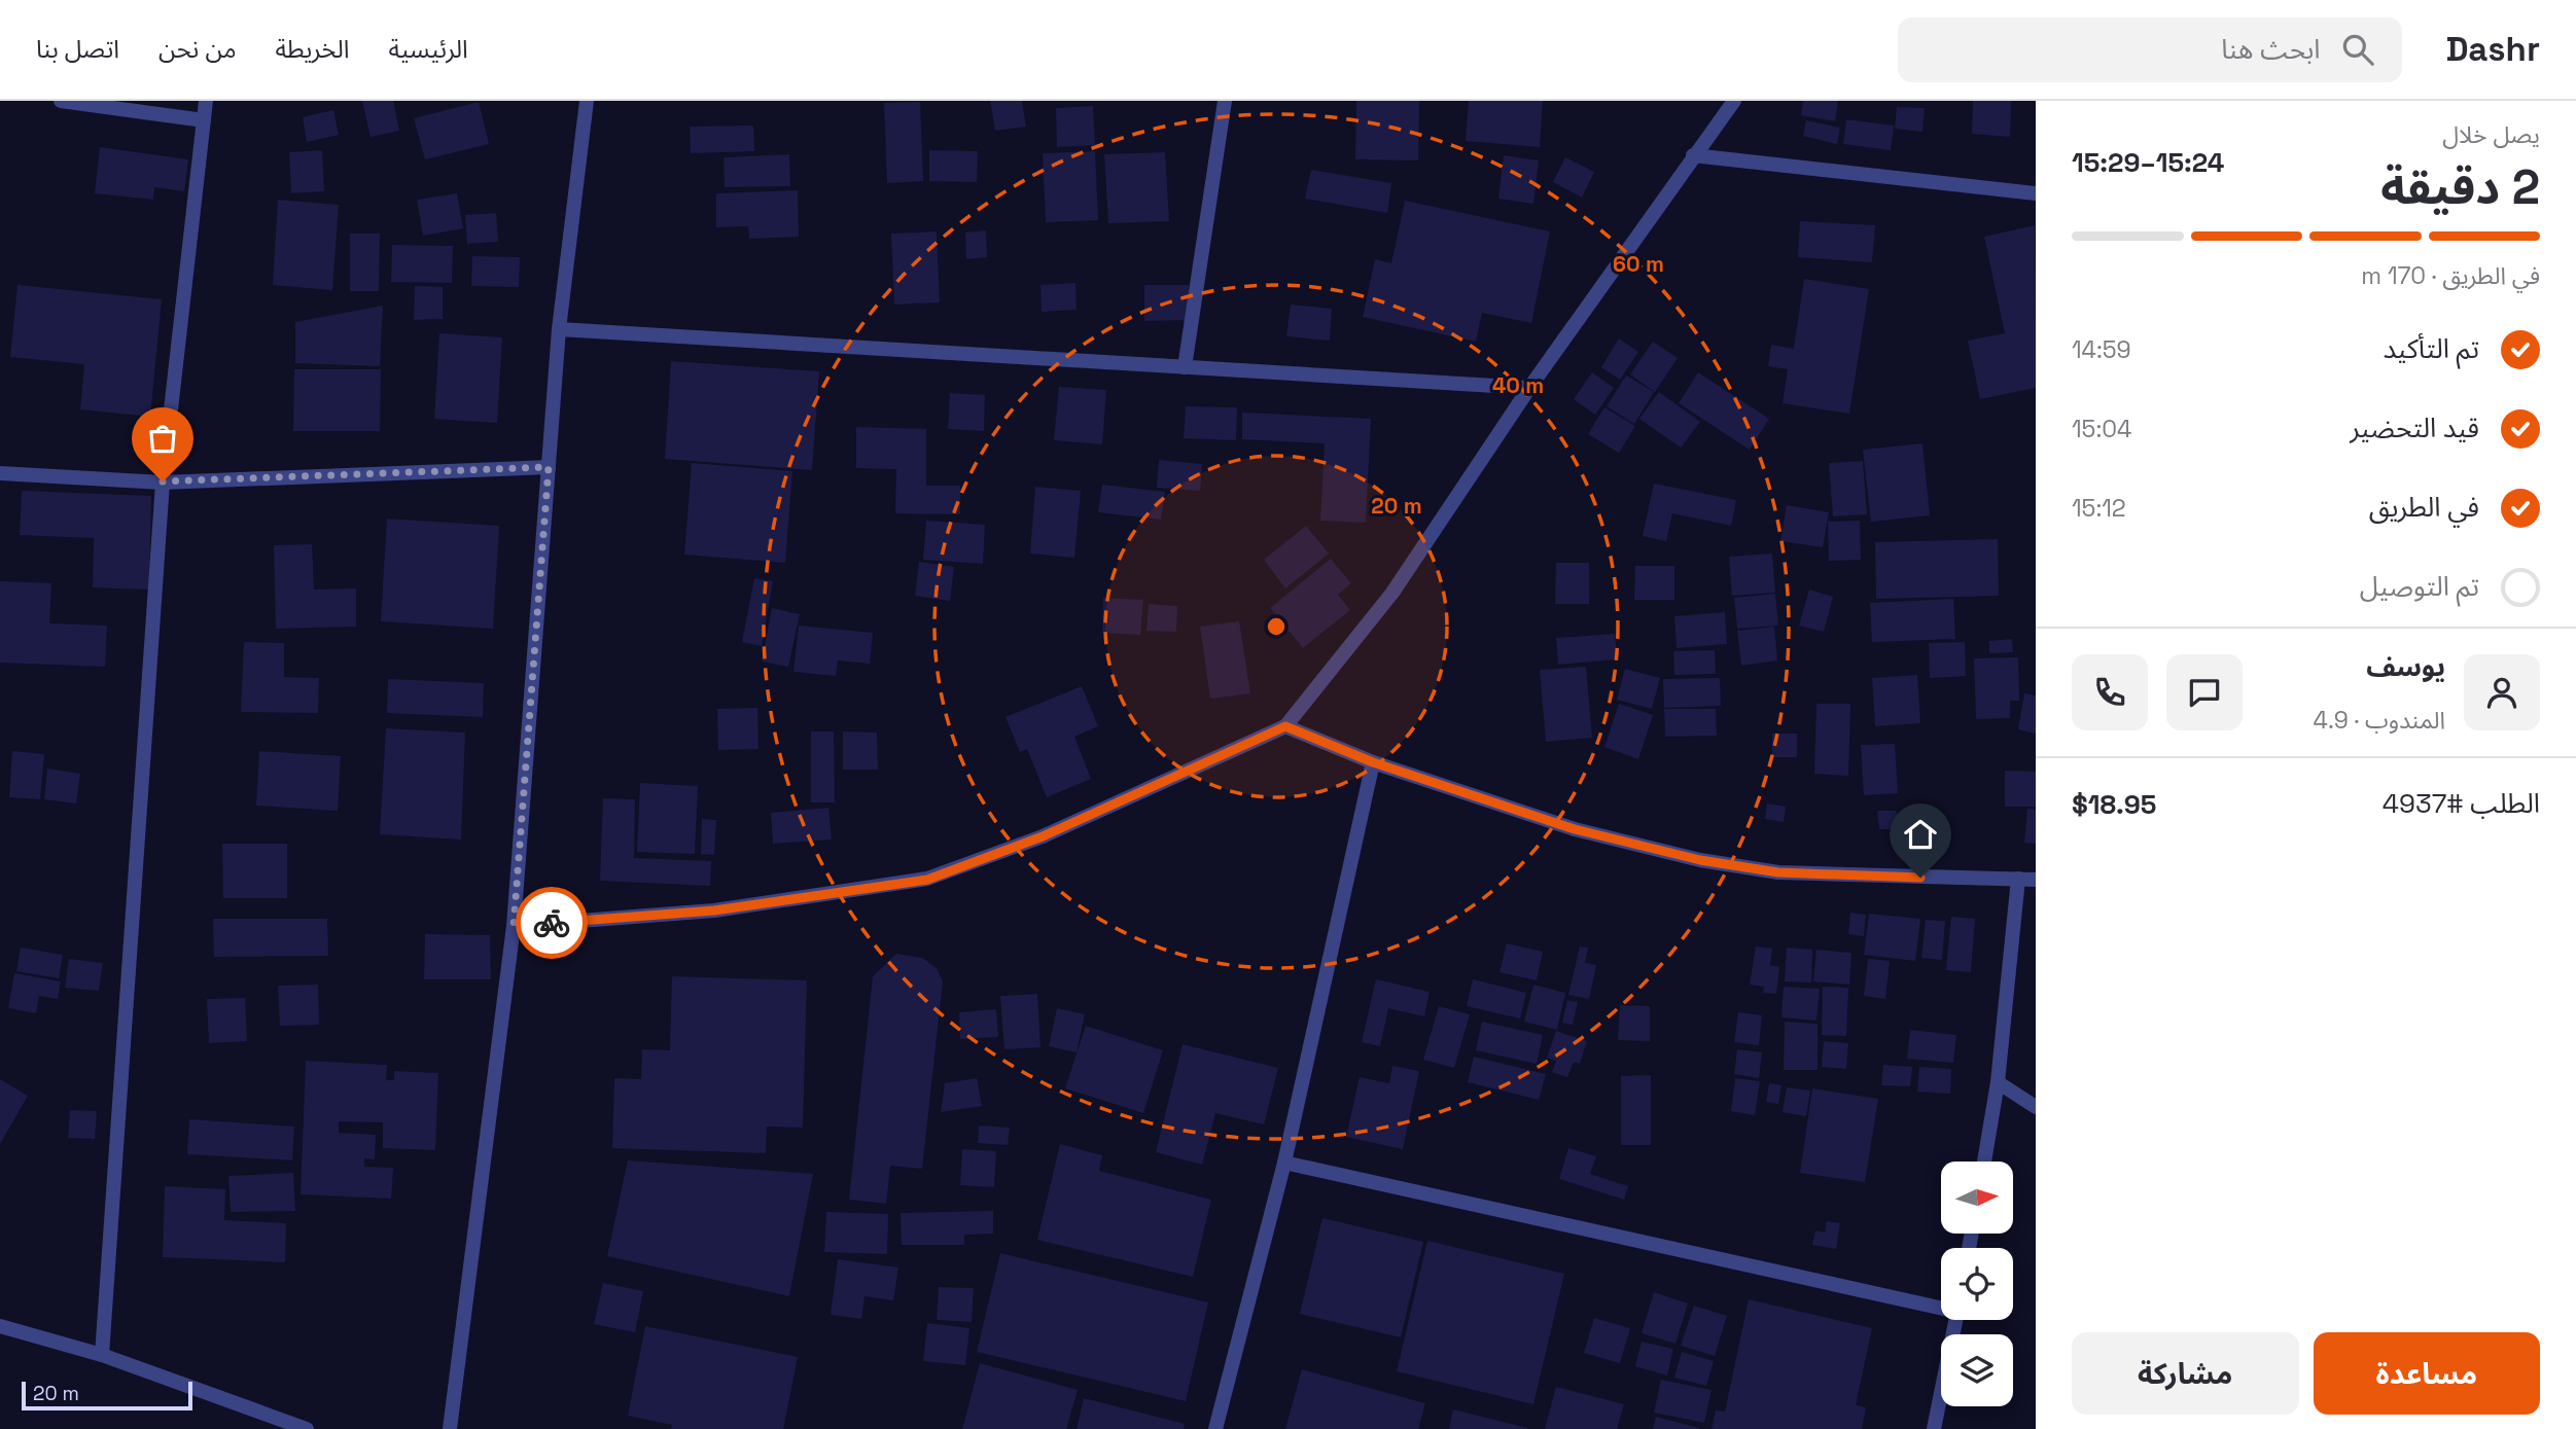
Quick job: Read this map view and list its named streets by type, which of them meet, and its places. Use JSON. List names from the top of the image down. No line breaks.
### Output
{"scale_bar":"20 m","north":"right","page":{"header":"Dashr","search":"ابحث هنا","nav":["الرئيسية","الخريطة","من نحن","اتصل بنا"],"heading":["2 دقيقة","يصل خلال","15:24–15:29"],"panel":["يوسف","المندوب · 4.9","الطلب #4937","$18.95"],"bar":"في الطريق · 170 m","list":[["تم التأكيد","14:59"],["قيد التحضير","15:04"],["في الطريق","15:12"],"تم التوصيل"],"buttons":["مساعدة","مشاركة"],"scale":"20 m"},"rings":["60 m","40 m","20 m"]}
